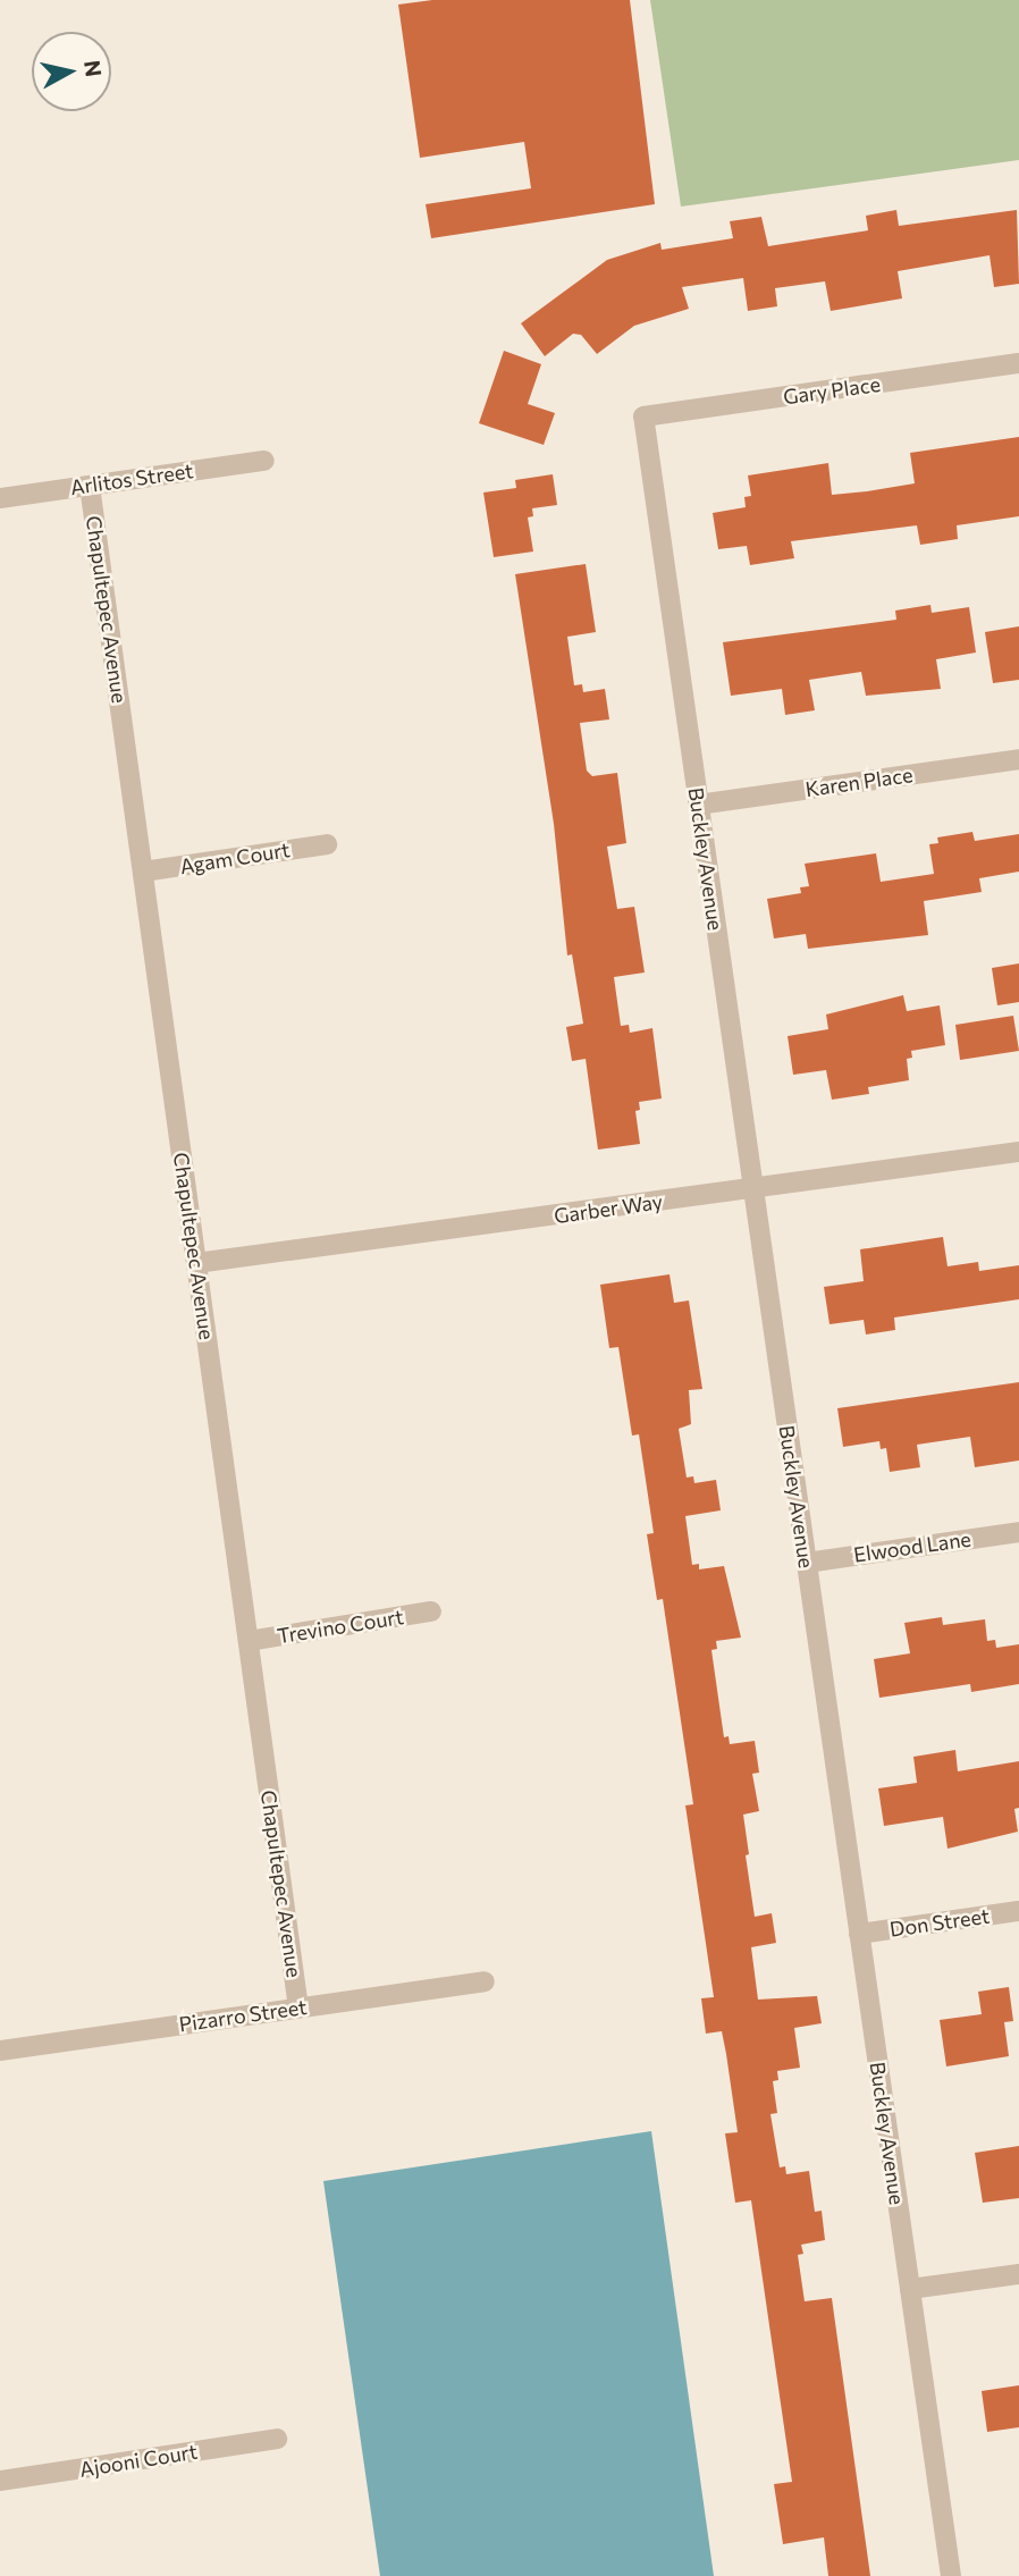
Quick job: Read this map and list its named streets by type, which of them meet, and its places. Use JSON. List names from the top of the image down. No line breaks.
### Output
{"streets":{"street":["Gary Place","Arlitos Street","Chapultepec Avenue","Karen Place","Agam Court","Buckley Avenue","Garber Way","Elwood Lane","Trevino Court","Don Street","Pizarro Street","Ajooni Court"]},"crossings":[["Gary Place","Buckley Avenue"],["Arlitos Street","Chapultepec Avenue"],["Chapultepec Avenue","Agam Court"],["Chapultepec Avenue","Garber Way"],["Chapultepec Avenue","Trevino Court"],["Chapultepec Avenue","Pizarro Street"],["Karen Place","Buckley Avenue"],["Buckley Avenue","Garber Way"],["Buckley Avenue","Elwood Lane"],["Buckley Avenue","Don Street"]],"north":"right"}
